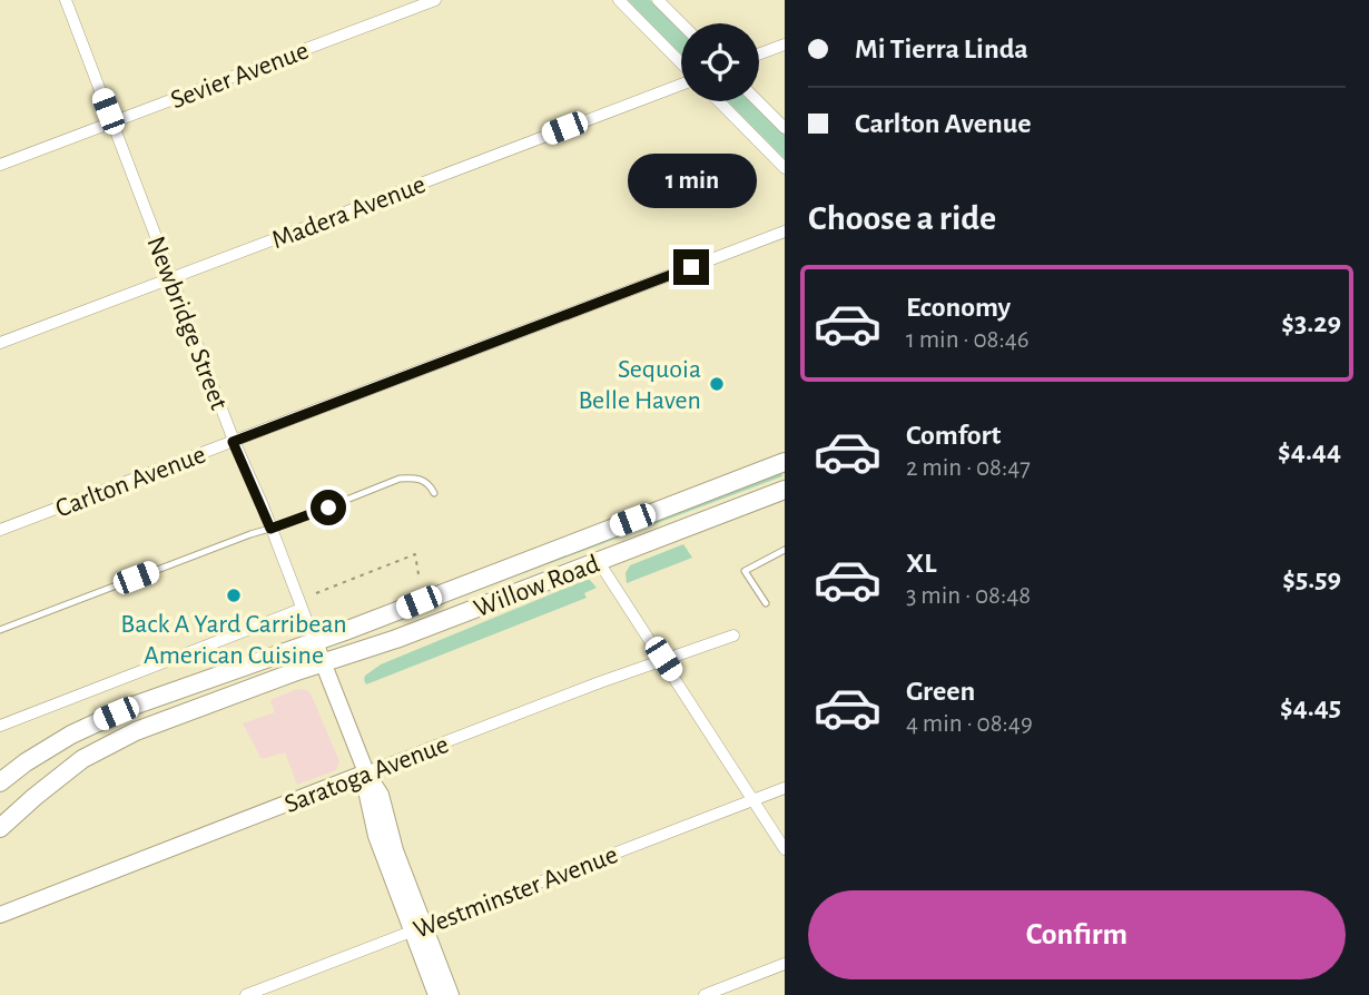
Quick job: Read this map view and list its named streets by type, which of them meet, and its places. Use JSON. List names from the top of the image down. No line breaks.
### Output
{"streets":{"main road":["Newbridge Street","Willow Road","Saratoga Avenue"],"street":["Sevier Avenue","Madera Avenue","Carlton Avenue","Westminster Avenue"]},"crossings":[["Sevier Avenue","Newbridge Street"],["Madera Avenue","Newbridge Street"],["Newbridge Street","Carlton Avenue"],["Newbridge Street","Willow Road"],["Newbridge Street","Saratoga Avenue"],["Newbridge Street","Westminster Avenue"]],"places":["Sequoia Belle Haven","Back A Yard Carribean American Cuisine"],"page":{"banner":["Mi Tierra Linda","Carlton Avenue"],"bubble":"1 min","heading":"Choose a ride","list":[{"name":"Economy","note":"1 min · 08:46","value":"$3.29"},{"name":"Comfort","note":"2 min · 08:47","value":"$4.44"},{"name":"XL","note":"3 min · 08:48","value":"$5.59"},{"name":"Green","note":"4 min · 08:49","value":"$4.45"}],"buttons":"Confirm"}}
